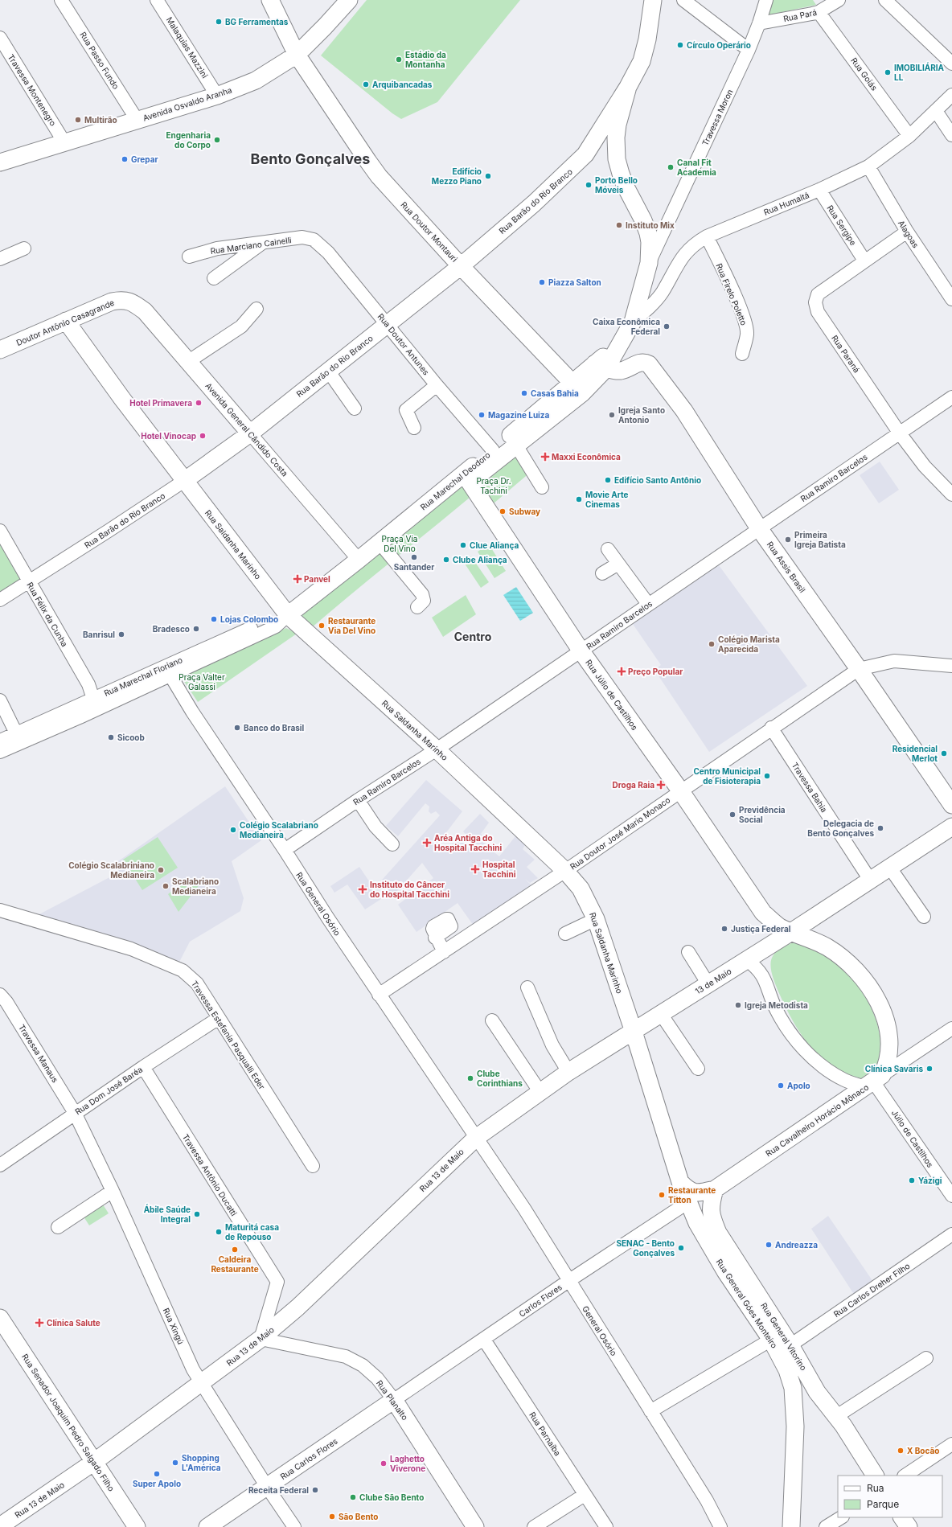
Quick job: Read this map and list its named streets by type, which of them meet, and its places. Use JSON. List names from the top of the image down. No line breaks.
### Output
{"streets":{"main road":["Avenida Osvaldo Aranha","Rua Barão do Rio Branco","Rua Doutor Montauri","Doutor Antônio Casagrande","Avenida General Cândido Costa","Rua Marechal Deodoro","Rua Saldanha Marinho","Rua Assis Brasil","Rua Júlio de Castilhos","13 de Maio","Rua Cavalheiro Horácio Mônaco","Rua 13 de Maio","Rua General Góes Monteiro","Rua General Vitorino","Rua Planalto","Rua Senador Joaquim Pedro Salgado Filho","Rua Carlos Flores"],"street":["Rua Pará","Malaquias Mazzini","Rua Passo Fundo","Rua Goiás","Travessa Montenegro","Travessa Moron","Rua Humaitá","Rua Sergipe","Alagoas","Rua Marciano Cainelli","Rua Firelo Poletto","Rua Doutor Antunes","Rua Paraná","Rua Ramiro Barcelos","Rua Félix da Cunha","Rua Marechal Floriano","Travessa Bahia","Rua Doutor José Mario Monaco","Rua General Osório","Travessa Estefania Pasqualli Eder","Travessa Manaus","Rua Dom José Baréa","Júlio de Castilhos","Travessa Antônio Ducatti","Rua Carlos Dreher Filho","Carlos Flores","Rua Xingú","General Osório","Rua Parnaíba"]},"crossings":[["Rua Pará","Rua Goiás"],["Rua Pará","Travessa Moron"],["Malaquias Mazzini","Avenida Osvaldo Aranha"],["Rua Passo Fundo","Avenida Osvaldo Aranha"],["Rua Goiás","Rua Humaitá"],["Travessa Montenegro","Avenida Osvaldo Aranha"],["Avenida Osvaldo Aranha","Rua Doutor Montauri"],["Travessa Moron","Rua Marechal Deodoro"],["Rua Barão do Rio Branco","Rua Doutor Montauri"],["Rua Barão do Rio Branco","Rua Doutor Antunes"],["Rua Barão do Rio Branco","Avenida General Cândido Costa"],["Rua Barão do Rio Branco","Rua Saldanha Marinho"],["Rua Barão do Rio Branco","Rua Félix da Cunha"],["Rua Humaitá","Rua Sergipe"],["Rua Humaitá","Alagoas"],["Rua Humaitá","Rua Firelo Poletto"],["Rua Humaitá","Rua Marechal Deodoro"],["Rua Sergipe","Rua Paraná"],["Rua Doutor Montauri","Rua Marechal Deodoro"],["Alagoas","Rua Paraná"],["Rua Marciano Cainelli","Rua Doutor Antunes"],["Doutor Antônio Casagrande","Avenida General Cândido Costa"],["Doutor Antônio Casagrande","Rua Saldanha Marinho"],["Rua Doutor Antunes","Rua Marechal Deodoro"],["Rua Paraná","Rua Ramiro Barcelos"],["Avenida General Cândido Costa","Rua Marechal Deodoro"],["Rua Ramiro Barcelos","Rua Saldanha Marinho"],["Rua Ramiro Barcelos","Rua Assis Brasil"],["Rua Ramiro Barcelos","Rua Júlio de Castilhos"],["Rua Ramiro Barcelos","Rua General Osório"],["Rua Marechal Deodoro","Rua Saldanha Marinho"],["Rua Marechal Deodoro","Rua Assis Brasil"],["Rua Marechal Deodoro","Rua Marechal Floriano"],["Rua Marechal Deodoro","Rua Júlio de Castilhos"],["Rua Saldanha Marinho","Rua Marechal Floriano"],["Rua Saldanha Marinho","Rua Doutor José Mario Monaco"],["Rua Saldanha Marinho","13 de Maio"],["Rua Saldanha Marinho","Rua Cavalheiro Horácio Mônaco"],["Rua Saldanha Marinho","Rua General Góes Monteiro"],["Rua Assis Brasil","Rua Doutor José Mario Monaco"],["Rua Félix da Cunha","Rua Marechal Floriano"],["Rua Marechal Floriano","Rua General Osório"],["Rua Júlio de Castilhos","Rua Doutor José Mario Monaco"],["Rua Júlio de Castilhos","13 de Maio"],["Rua Júlio de Castilhos","Rua Cavalheiro Horácio Mônaco"],["Rua Júlio de Castilhos","Júlio de Castilhos"],["Travessa Bahia","Rua Doutor José Mario Monaco"],["Travessa Bahia","13 de Maio"],["Rua Doutor José Mario Monaco","Rua General Osório"],["Rua General Osório","13 de Maio"],["Rua General Osório","Rua 13 de Maio"],["Rua General Osório","General Osório"],["13 de Maio","Rua 13 de Maio"],["13 de Maio","General Osório"],["Travessa Estefania Pasqualli Eder","Rua Dom José Baréa"],["Travessa Manaus","Rua Dom José Baréa"],["Travessa Manaus","Rua Xingú"],["Rua Dom José Baréa","Travessa Antônio Ducatti"],["Rua Dom José Baréa","Rua Xingú"],["Rua Cavalheiro Horácio Mônaco","Júlio de Castilhos"],["Rua Cavalheiro Horácio Mônaco","Rua General Góes Monteiro"],["Rua Cavalheiro Horácio Mônaco","Rua General Vitorino"],["Rua 13 de Maio","Travessa Antônio Ducatti"],["Rua 13 de Maio","Rua Xingú"],["Rua 13 de Maio","General Osório"],["Rua 13 de Maio","Rua Planalto"],["Rua 13 de Maio","Rua Senador Joaquim Pedro Salgado Filho"],["Travessa Antônio Ducatti","Rua Planalto"],["Rua Carlos Dreher Filho","Rua General Vitorino"],["Carlos Flores","Rua General Góes Monteiro"],["Carlos Flores","General Osório"],["Carlos Flores","Rua Planalto"],["Carlos Flores","Rua Parnaíba"],["Carlos Flores","Rua Carlos Flores"],["Rua Xingú","Rua Carlos Flores"],["Rua Planalto","Rua Carlos Flores"]],"districts":["Bento Gonçalves","Centro"],"parks":["Praça Dr. Tachini","Praça Via Del Vino","Praça Valter Galassi"],"places":{"other":["BG Ferramentas","Círculo Operário","Estádio da Montanha","IMOBILIÁRIA LL","Arquibancadas","Multirão","Engenharia do Corpo","Grepar","Canal Fit Academia","Edifício Mezzo Piano","Porto Bello Móveis","Instituto Mix","Piazza Salton","Caixa Econômica Federal","Casas Bahia","Hotel Primavera","Magazine Luiza","Igreja Santo Antonio","Hotel Vinocap","Edifício Santo Antônio","Movie Arte Cinemas","Subway","Primeira Igreja Batista","Clue Aliança","Santander","Clube Aliança","Lojas Colombo","Restaurante Via Del Vino","Bradesco","Banrisul","Colégio Marista Aparecida","Banco do Brasil","Sicoob","Residencial Merlot","Centro Municipal de Fisioterapia","Previdência Social","Delegacia de Bento Gonçalves","Colégio Scalabriano Medianeira","Colégio Scalabriniano Medianeira","Scalabriano Medianeira","Justiça Federal","Igreja Metodista","Clínica Savaris","Clube Corinthians","Apolo","Yázigi","Restaurante Titton","Ábile Saúde Integral","Maturitá casa de Repouso","Andreazza","SENAC - Bento Gonçalves","Caldeira Restaurante","X Bocão","Shopping L'América","Laghetto Viverone","Super Apolo","Receita Federal","Clube São Bento","São Bento"],"health":["Maxxi Econômica","Panvel","Preço Popular","Droga Raia","Aréa Antiga do Hospital Tacchini","Hospital Tacchini","Instituto do Câncer do Hospital Tacchini","Clínica Salute"]},"legend":["Rua","Parque"]}
